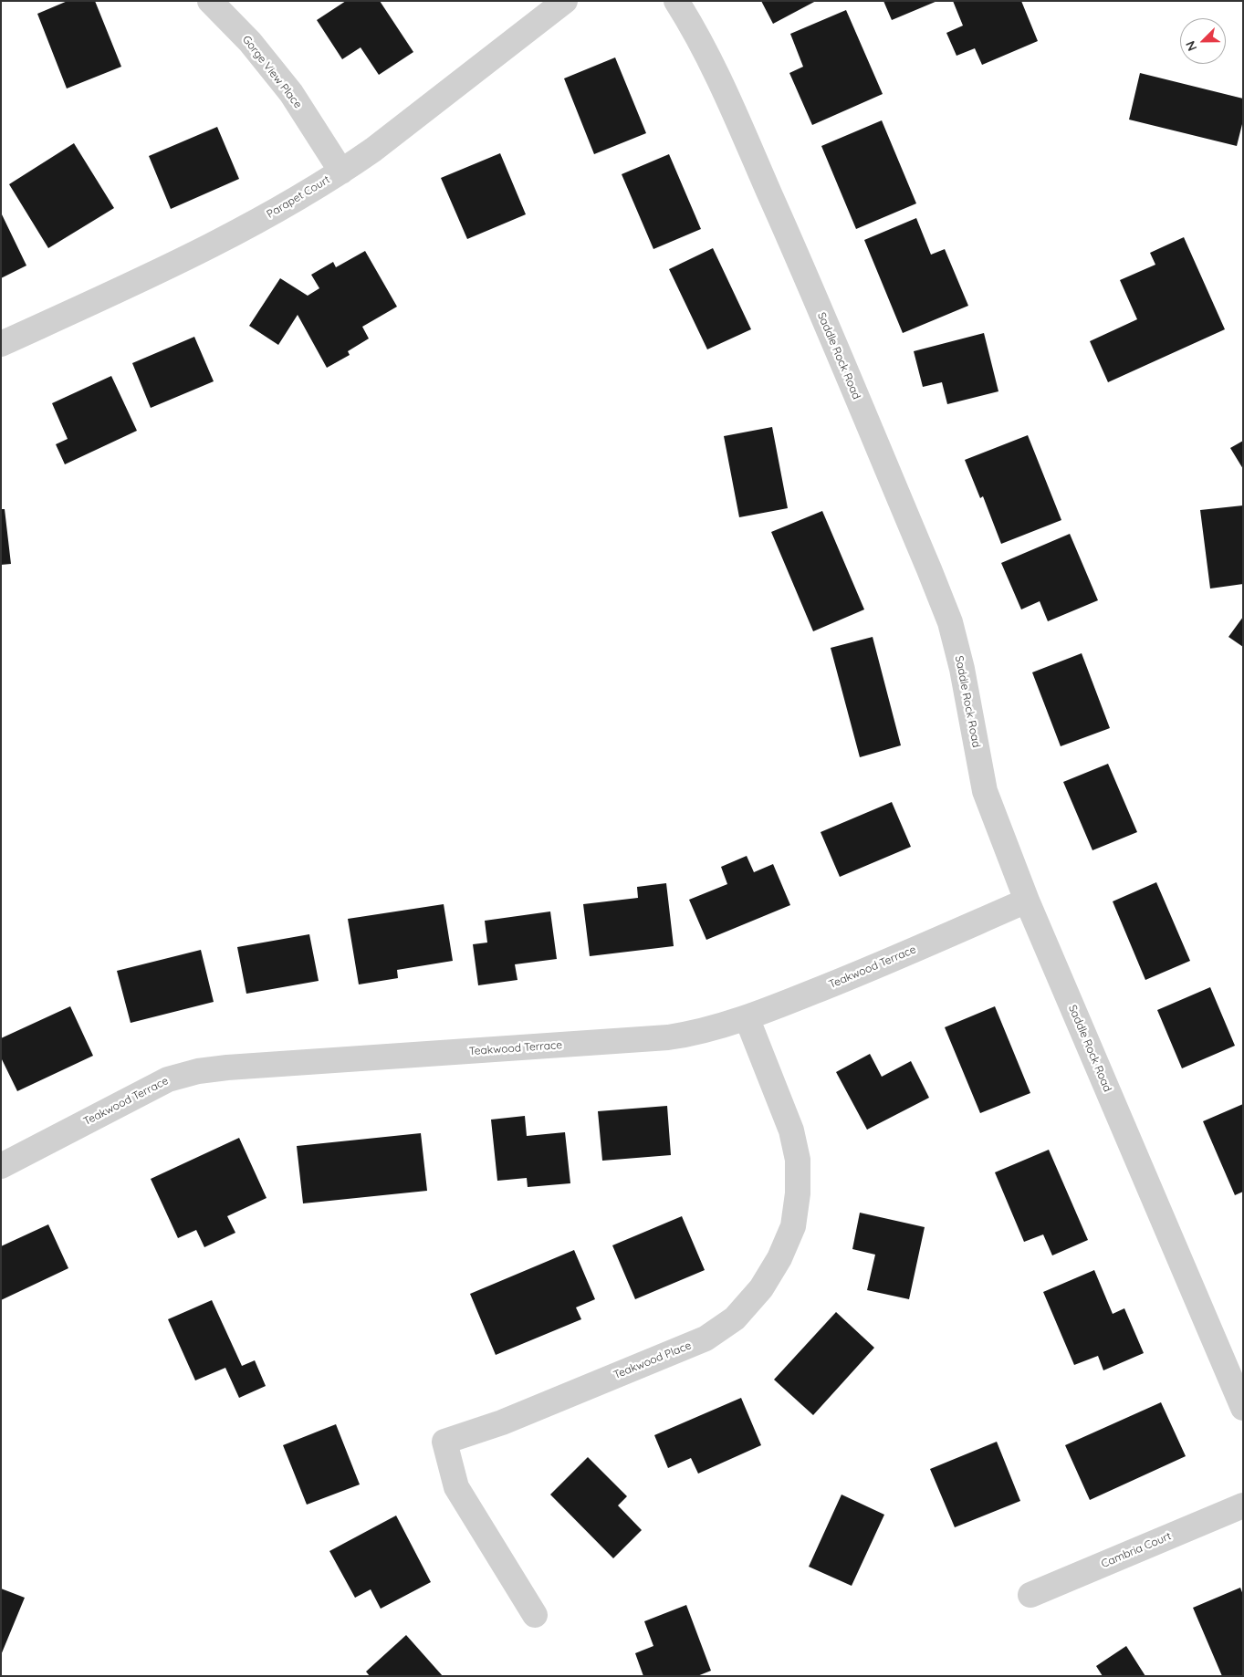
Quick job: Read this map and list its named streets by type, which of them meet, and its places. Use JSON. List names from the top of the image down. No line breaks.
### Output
{"streets":{"street":["Gorge View Place","Parapet Court","Saddle Rock Road","Teakwood Terrace","Teakwood Place","Cambria Court"]},"crossings":[["Gorge View Place","Parapet Court"],["Saddle Rock Road","Teakwood Terrace"],["Teakwood Terrace","Teakwood Place"]],"north":"bottom left"}
